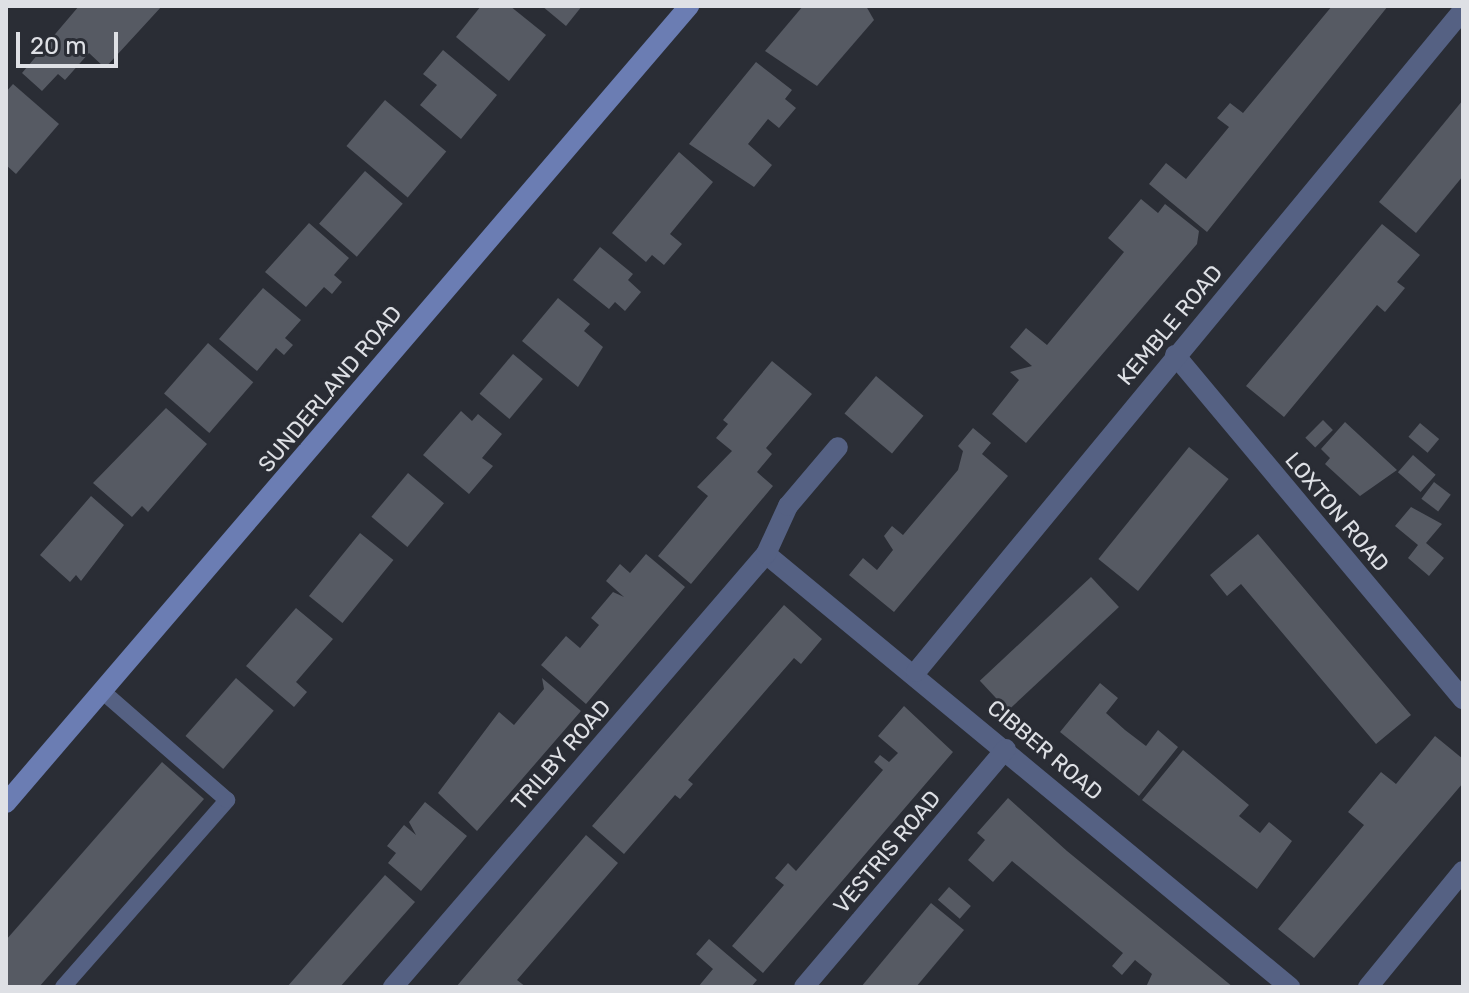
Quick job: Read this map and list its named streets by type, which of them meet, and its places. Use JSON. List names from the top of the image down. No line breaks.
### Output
{"streets":{"street":["KEMBLE ROAD","SUNDERLAND ROAD","LOXTON ROAD","CIBBER ROAD","TRILBY ROAD","VESTRIS ROAD"]},"crossings":[["KEMBLE ROAD","LOXTON ROAD"],["KEMBLE ROAD","CIBBER ROAD"],["CIBBER ROAD","TRILBY ROAD"],["CIBBER ROAD","VESTRIS ROAD"]],"scale_bar":"20 m"}
